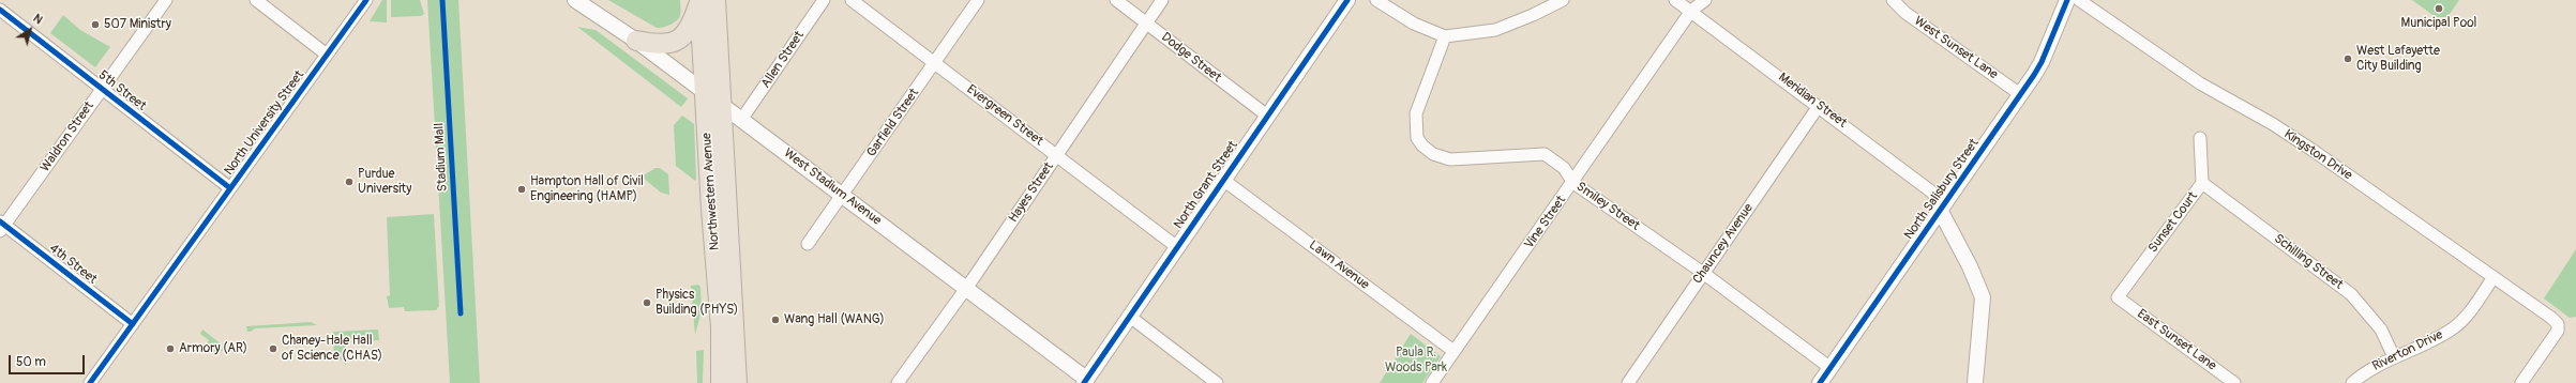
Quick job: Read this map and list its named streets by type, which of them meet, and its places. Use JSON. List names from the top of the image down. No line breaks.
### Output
{"streets":{"main road":["Northwestern Avenue"],"street":["West Sunset Lane","Dodge Street","Allen Street","5th Street","Meridian Street","Evergreen Street","North University Street","Garfield Street","Waldron Street","Kingston Drive","North Grant Street","West Stadium Avenue","North Salisbury Street","Hayes Street","Smiley Street","Vine Street","Sunset Court","Chauncey Avenue","Schilling Street","4th Street","Lawn Avenue","East Sunset Lane","Riverton Drive"],"cycle path":["Stadium Mall"]},"crossings":[["West Sunset Lane","North Salisbury Street"],["Dodge Street","North Grant Street"],["Dodge Street","Hayes Street"],["Allen Street","West Stadium Avenue"],["5th Street","North University Street"],["5th Street","Waldron Street"],["Meridian Street","North Salisbury Street"],["Meridian Street","Vine Street"],["Meridian Street","Chauncey Avenue"],["Evergreen Street","Garfield Street"],["Evergreen Street","North Grant Street"],["Evergreen Street","Hayes Street"],["North University Street","4th Street"],["Garfield Street","West Stadium Avenue"],["Waldron Street","4th Street"],["Kingston Drive","Riverton Drive"],["North Grant Street","West Stadium Avenue"],["North Grant Street","Lawn Avenue"],["West Stadium Avenue","Northwestern Avenue"],["West Stadium Avenue","Hayes Street"],["North Salisbury Street","Smiley Street"],["Smiley Street","Vine Street"],["Smiley Street","Chauncey Avenue"],["Vine Street","Lawn Avenue"],["Sunset Court","Schilling Street"],["Sunset Court","East Sunset Lane"],["Schilling Street","Riverton Drive"]],"parks":["Paula R. Woods Park"],"places":["Municipal Pool","507 Ministry","West Lafayette City Building","Purdue University","Hampton Hall of Civil Engineering (HAMP)","Physics Building (PHYS)","Wang Hall (WANG)","Armory (AR)","Chaney-Hale Hall of Science (CHAS)"],"scale_bar":"50 m","north":"top right"}
